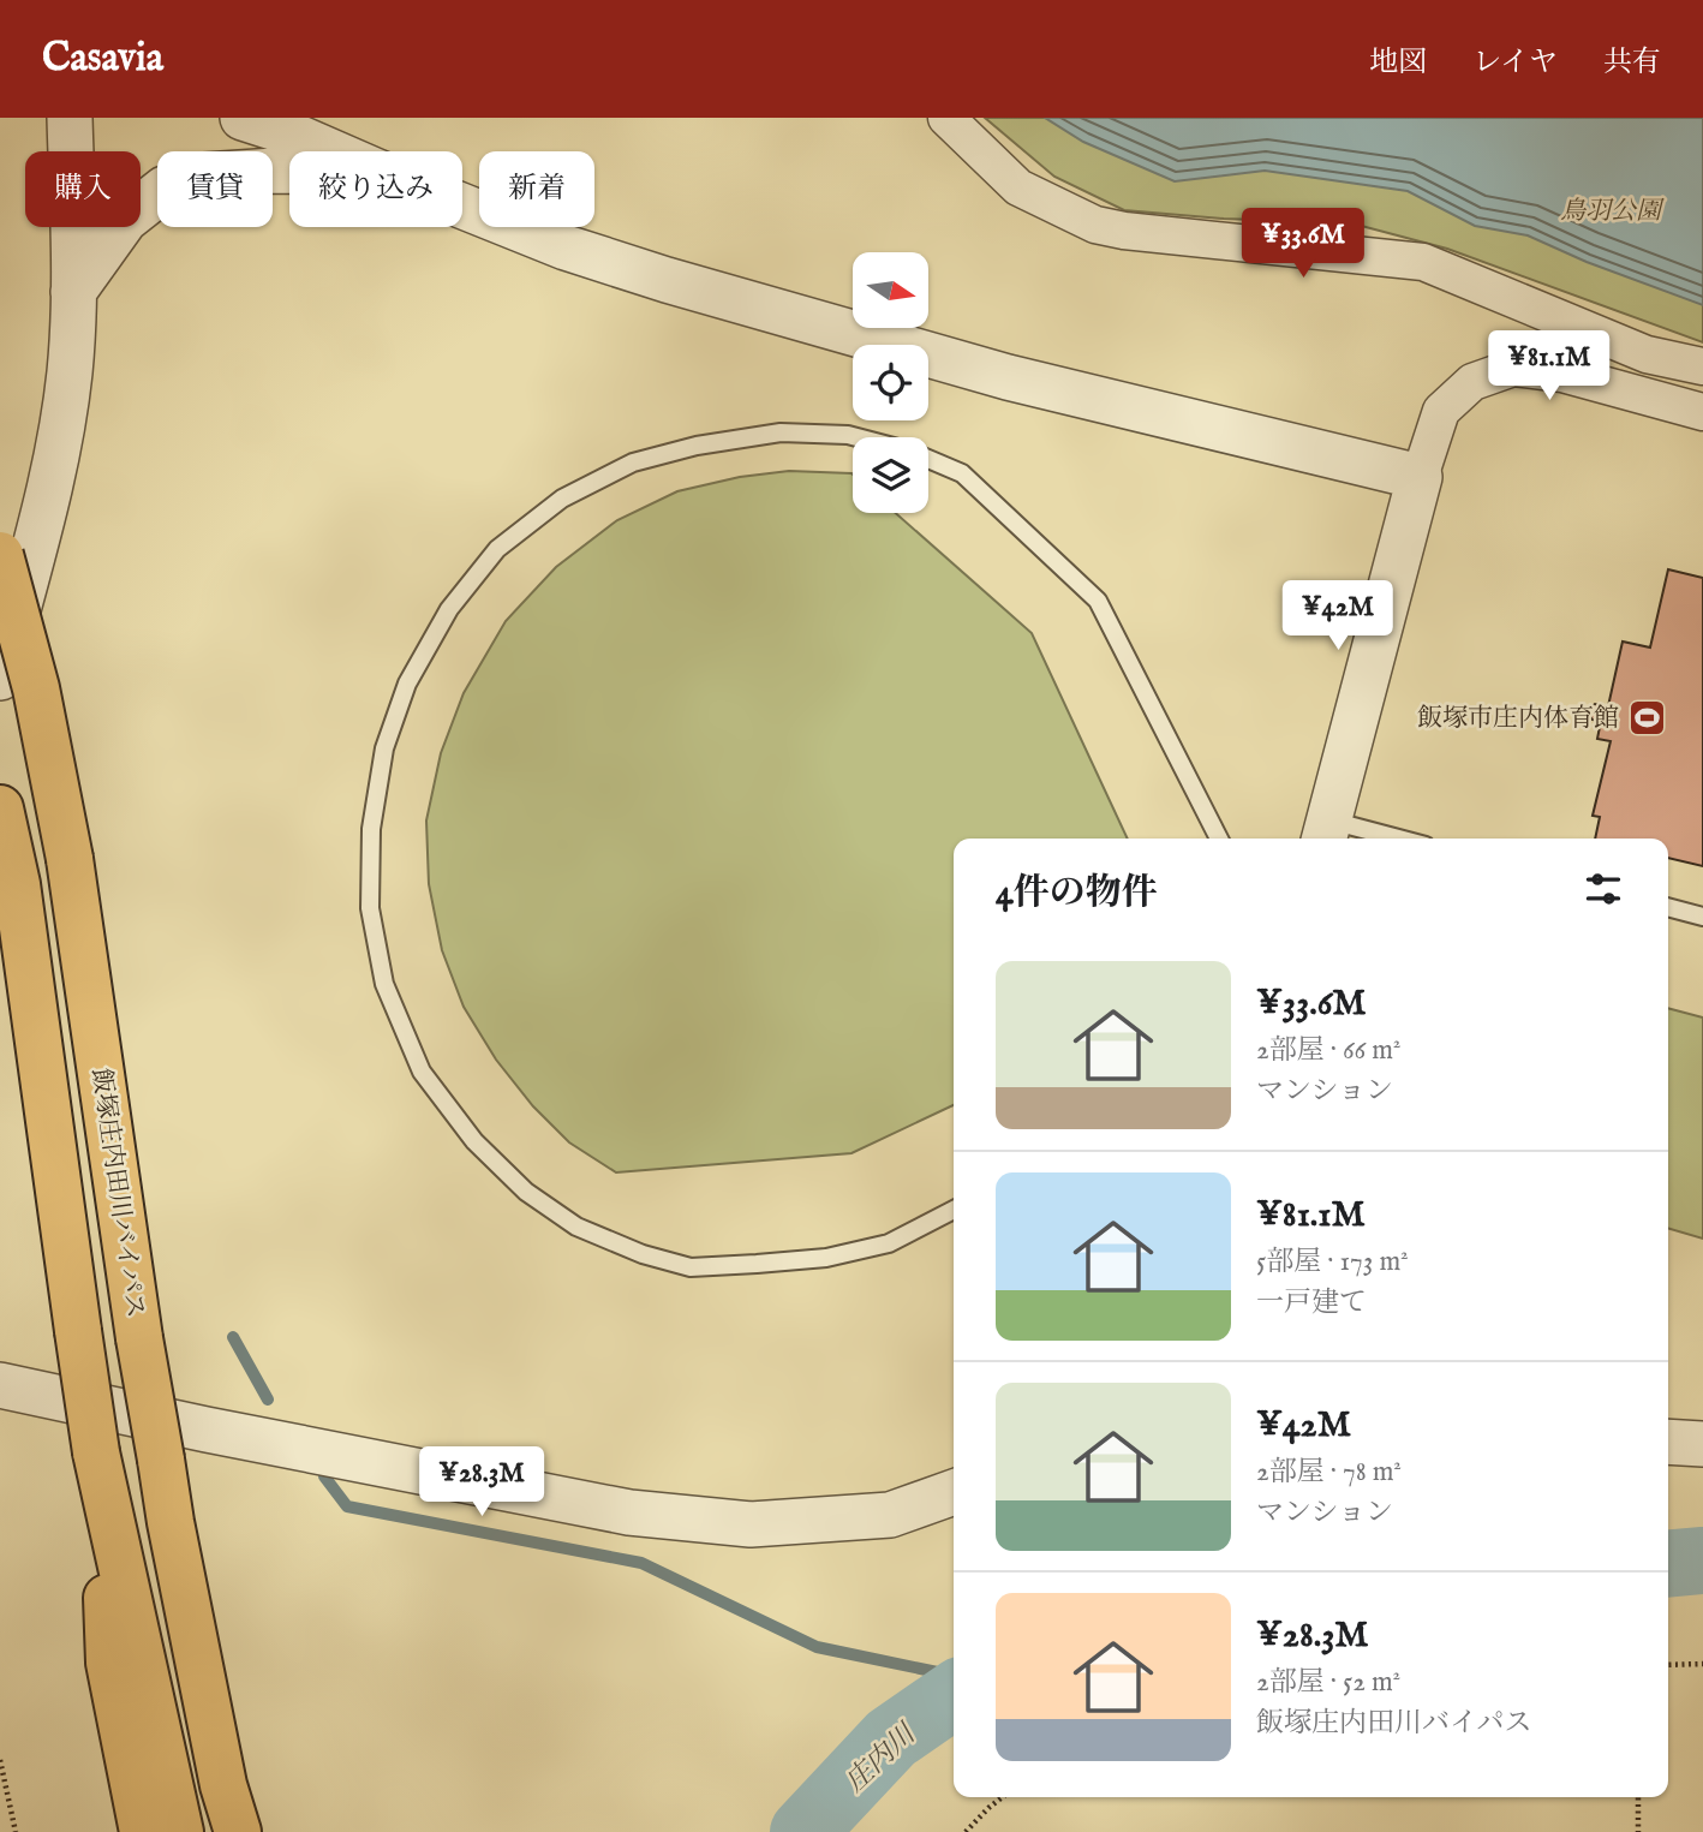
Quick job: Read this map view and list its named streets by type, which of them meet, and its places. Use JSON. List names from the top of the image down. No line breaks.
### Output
{"streets":{"highway":["飯塚庄内田川バイパス"]},"water":["庄内川"],"parks":["鳥羽公園"],"places":{"sports":["飯塚市庄内体育館"]},"north":"right","page":{"header":"Casavia","nav":["地図","レイヤ","共有"],"chip":["購入","賃貸","絞り込み","新着"],"price":["¥33.6M","¥81.1M","¥42M","¥28.3M"],"heading":"4件の物件","list":[{"name":"¥33.6M","note":"2部屋 · 66 m² · マンション"},{"name":"¥81.1M","note":"5部屋 · 173 m² · 一戸建て"},{"name":"¥42M","note":"2部屋 · 78 m² · マンション"},{"name":"¥28.3M","note":"2部屋 · 52 m² · 飯塚庄内田川バイパス"}]}}
